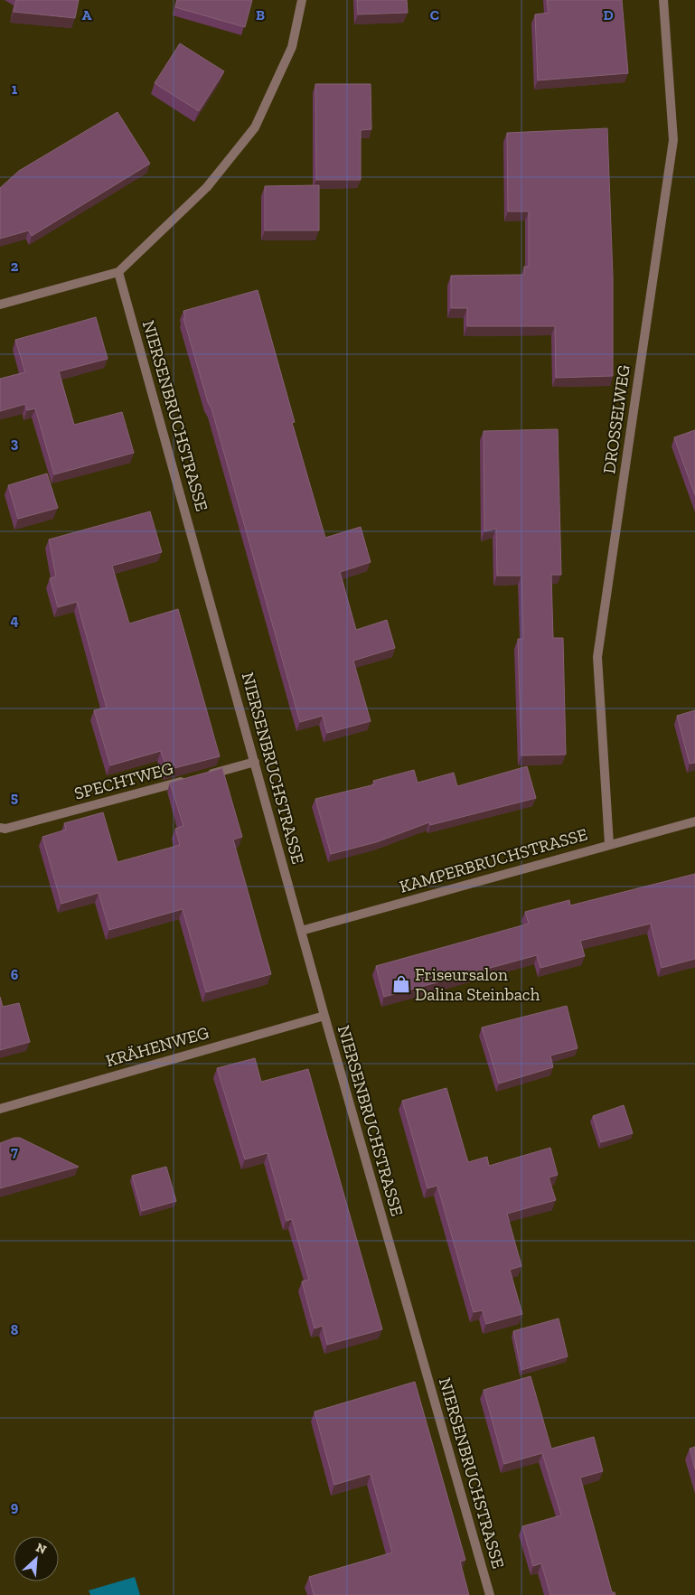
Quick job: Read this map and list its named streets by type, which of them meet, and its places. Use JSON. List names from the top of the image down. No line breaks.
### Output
{"streets":{"street":["NIERSENBRUCHSTRASSE","DROSSELWEG","SPECHTWEG","KAMPERBRUCHSTRASSE","KRÄHENWEG"]},"crossings":[["NIERSENBRUCHSTRASSE","KAMPERBRUCHSTRASSE"],["NIERSENBRUCHSTRASSE","KRÄHENWEG"],["DROSSELWEG","KAMPERBRUCHSTRASSE"]],"places":{"shop":["Friseursalon Dalina Steinbach"]},"north":"top right","grid":{"columns":["A","B","C","D"],"rows":["1","2","3","4","5","6","7","8","9"]}}
